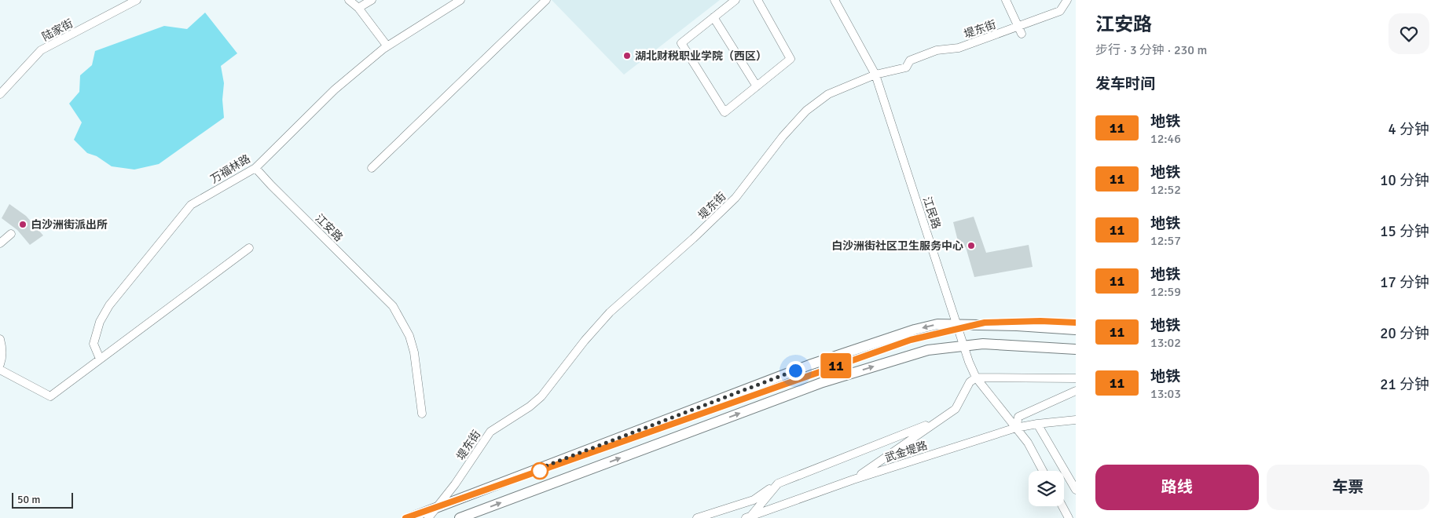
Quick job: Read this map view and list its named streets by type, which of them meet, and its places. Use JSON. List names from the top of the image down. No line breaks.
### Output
{"streets":{"street":["堤东街","陆家街","万福林路","江民路","江安路","武金堤路"]},"crossings":[["堤东街","江民路"],["万福林路","江安路"],["江民路","武金堤路"]],"places":["湖北财税职业学院（西区）","白沙洲街派出所","白沙洲街社区卫生服务中心"],"lines":["metro line 11"],"scale_bar":"50 m","page":{"on_map":"11","heading":[["江安路","步行 · 3 分钟 · 230 m"],"发车时间"],"list":[{"mark":"11","name":"地铁","note":"12:46","value":"4 分钟"},{"mark":"11","name":"地铁","note":"12:52","value":"10 分钟"},{"mark":"11","name":"地铁","note":"12:57","value":"15 分钟"},{"mark":"11","name":"地铁","note":"12:59","value":"17 分钟"},{"mark":"11","name":"地铁","note":"13:02","value":"20 分钟"},{"mark":"11","name":"地铁","note":"13:03","value":"21 分钟"}],"buttons":["路线","车票"],"scale":"50 m"}}
